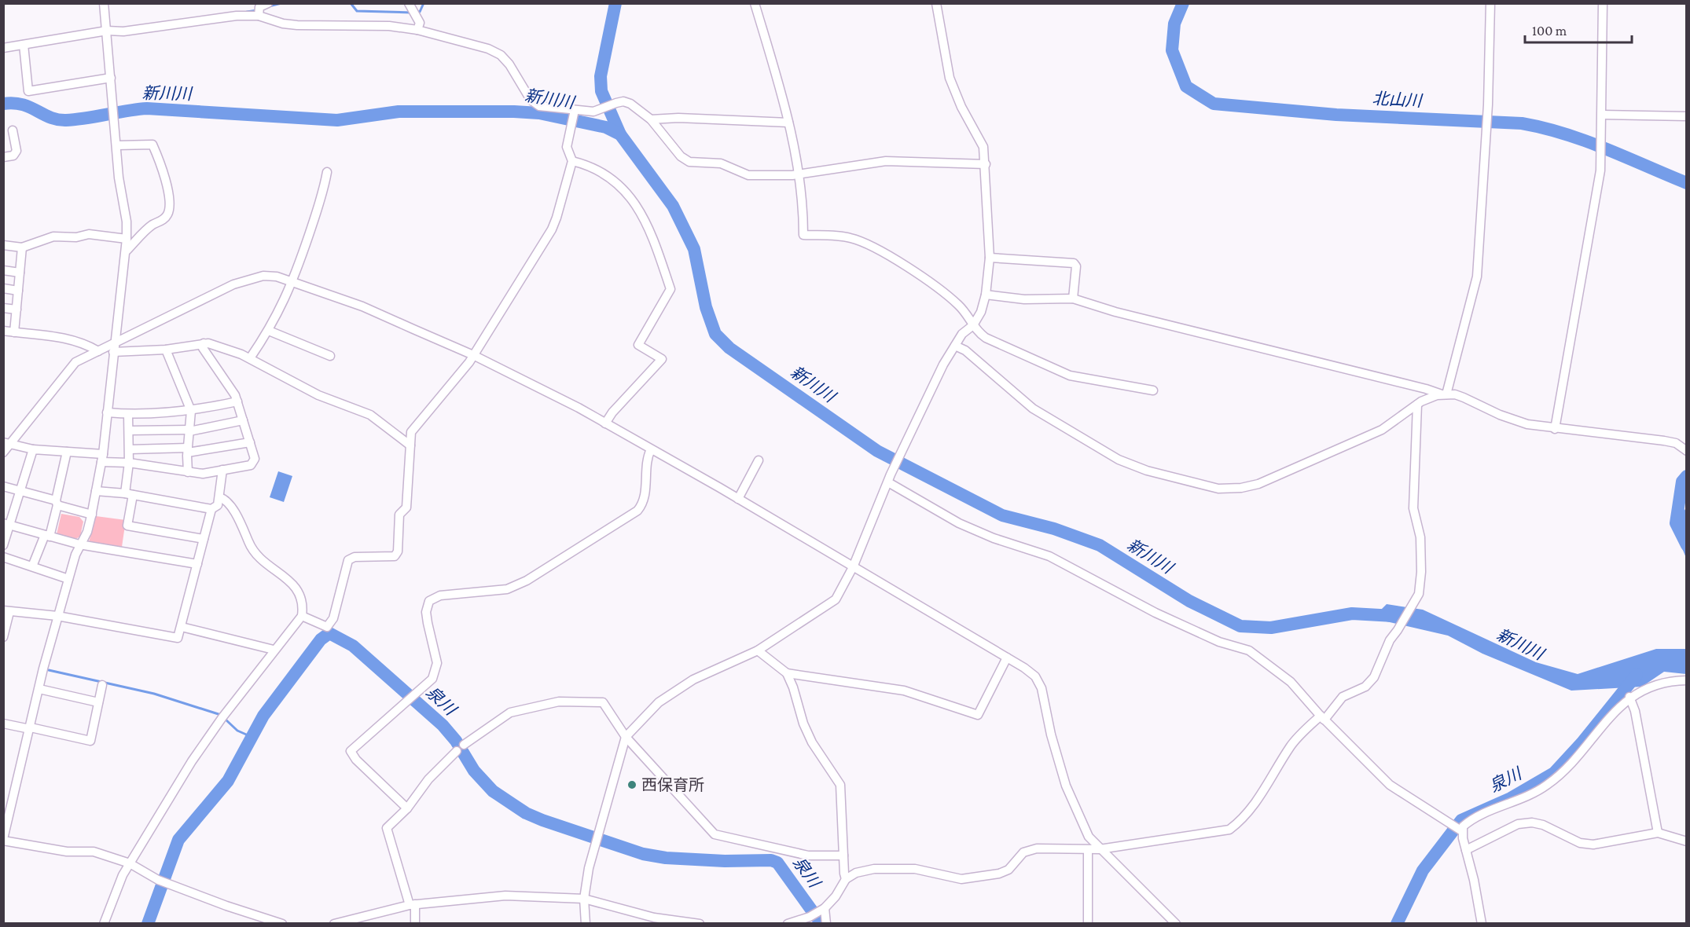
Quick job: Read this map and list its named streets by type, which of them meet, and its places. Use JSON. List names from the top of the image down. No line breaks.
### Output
{"water":["新川川","北山川","泉川"],"places":["西保育所"],"scale_bar":"100 m"}
